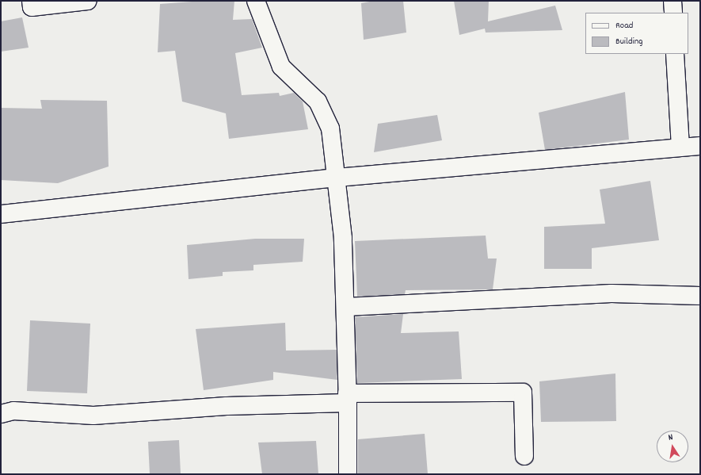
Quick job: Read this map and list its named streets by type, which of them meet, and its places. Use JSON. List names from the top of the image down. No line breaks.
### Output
{"legend":["Road","Building"],"north":"top"}
